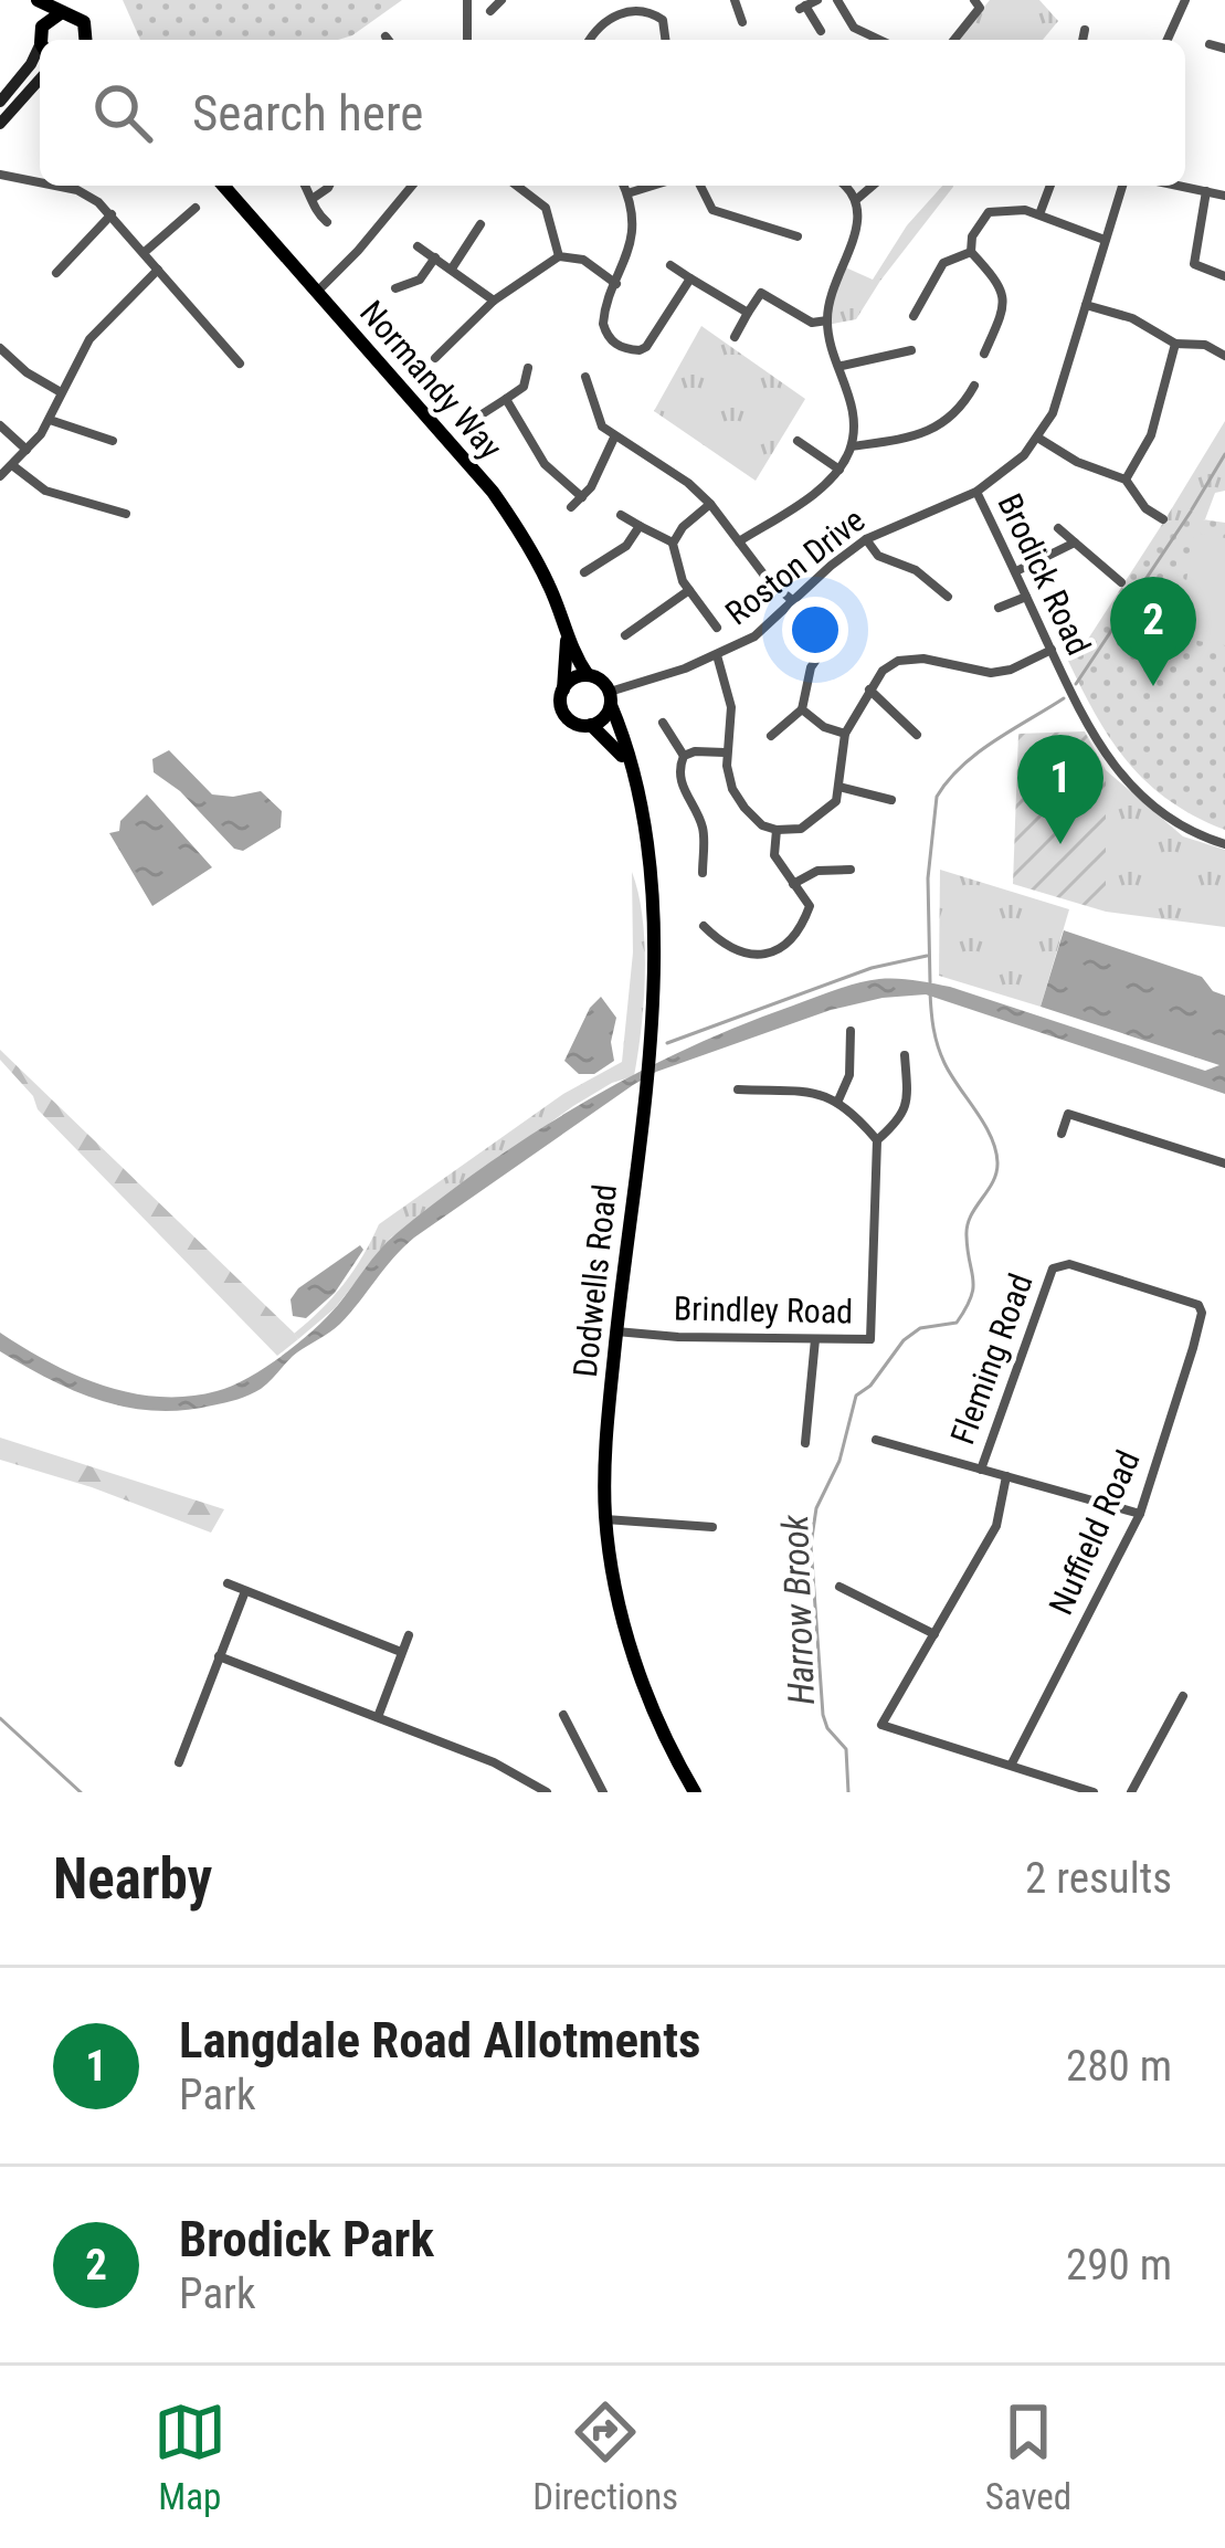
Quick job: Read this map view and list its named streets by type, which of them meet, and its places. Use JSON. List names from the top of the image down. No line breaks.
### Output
{"streets":{"main road":["Normandy Way","Dodwells Road"],"street":["Roston Drive","Brodick Road","Brindley Road","Fleming Road","Nuffield Road"]},"crossings":[["Normandy Way","Roston Drive"],["Normandy Way","Dodwells Road"],["Roston Drive","Brodick Road"],["Roston Drive","Dodwells Road"],["Dodwells Road","Brindley Road"],["Fleming Road","Nuffield Road"]],"water":["Harrow Brook"],"page":{"search":"Search here","pins":["2","1"],"heading":["Nearby","2 results"],"list":[{"mark":"1","name":"Langdale Road Allotments","note":"Park","value":"280 m"},{"mark":"2","name":"Brodick Park","note":"Park","value":"290 m"}],"nav":["Map","Directions","Saved"]}}
